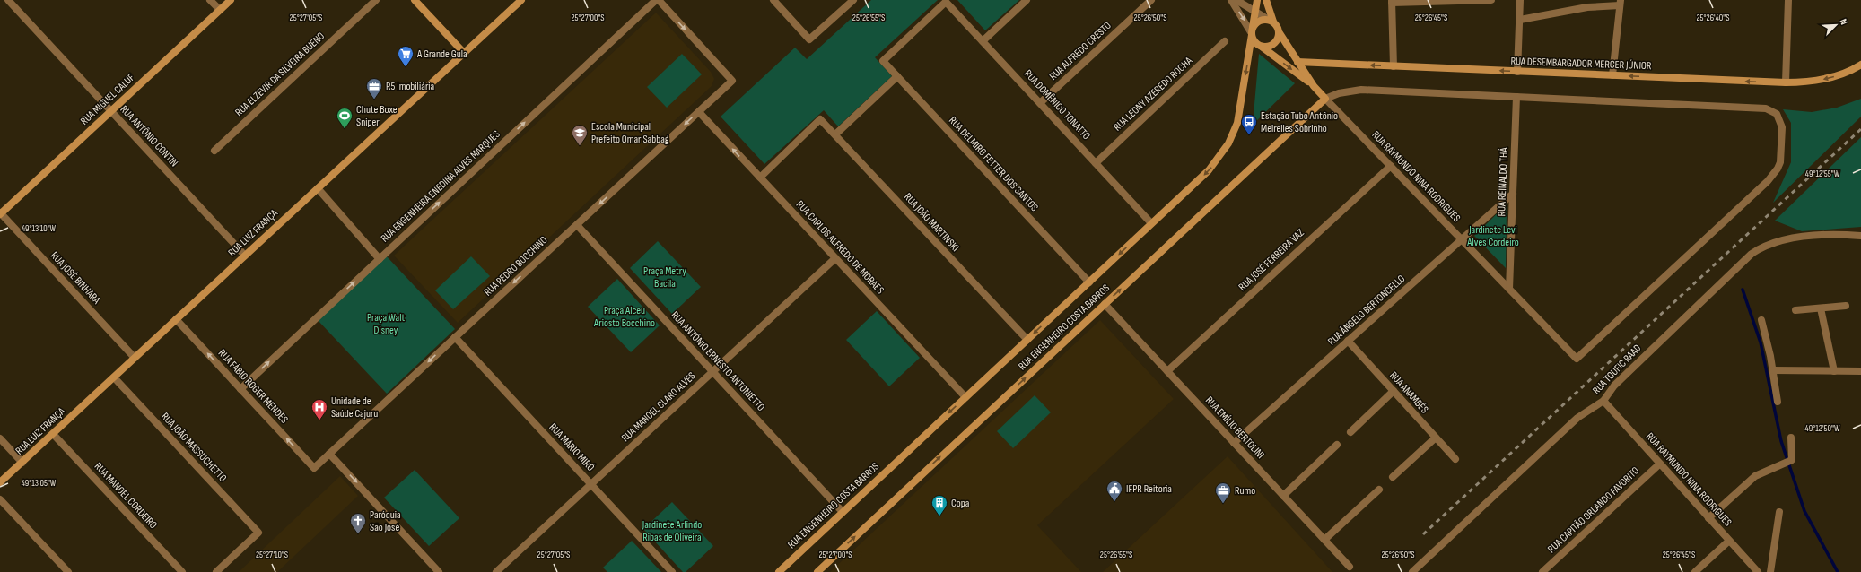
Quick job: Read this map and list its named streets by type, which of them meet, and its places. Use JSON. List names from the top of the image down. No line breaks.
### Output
{"streets":{"street":["RUA ALFREDO CRESTO","RUA DESEMBARGADOR MERCER JÚNIOR","RUA ELZEVIR DA SILVEIRA BUENO","RUA LEONY AZEREDO ROCHA","RUA MIGUEL CALUF","RUA DOMÊNICO TONATTO","RUA ANTÔNIO CONTIN","RUA DELMIRO FETTER DOS SANTOS","RUA RAYMUNDO NINA RODRIGUES","RUA REINALDO THÁ","RUA ENGENHEIRA ENEDINA ALVES MARQUES","RUA JOÃO MARTINSKI","RUA LUIZ FRANÇA","RUA CARLOS ALFREDO DE MORAES","RUA JOSÉ FERREIRA VAZ","RUA PEDRO BOCCHINO","RUA JOSÉ BINHARA","RUA ÂNGELO BERTONCELLO","RUA ENGENHEIRO COSTA BARROS","RUA ANTÔNIO ERNESTO ANTONIETTO","RUA TOUFIC RAAD","RUA FÁBIO ROGER MENDES","RUA ANAMBÉS","RUA MANOEL CLARO ALVES","RUA EMÍLIO BERTOLINI","RUA JOÃO MASSUCHETTO","RUA MÁRIO MIRÓ","RUA MANOEL CORDEIRO","RUA CAPITÃO ORLANDO FAVORITO"]},"crossings":[["RUA ALFREDO CRESTO","RUA DOMÊNICO TONATTO"],["RUA DESEMBARGADOR MERCER JÚNIOR","RUA RAYMUNDO NINA RODRIGUES"],["RUA LEONY AZEREDO ROCHA","RUA DOMÊNICO TONATTO"],["RUA MIGUEL CALUF","RUA ANTÔNIO CONTIN"],["RUA MIGUEL CALUF","RUA JOSÉ BINHARA"],["RUA DOMÊNICO TONATTO","RUA DELMIRO FETTER DOS SANTOS"],["RUA DOMÊNICO TONATTO","RUA ENGENHEIRO COSTA BARROS"],["RUA ANTÔNIO CONTIN","RUA LUIZ FRANÇA"],["RUA DELMIRO FETTER DOS SANTOS","RUA ENGENHEIRO COSTA BARROS"],["RUA RAYMUNDO NINA RODRIGUES","RUA REINALDO THÁ"],["RUA RAYMUNDO NINA RODRIGUES","RUA JOSÉ FERREIRA VAZ"],["RUA RAYMUNDO NINA RODRIGUES","RUA ÂNGELO BERTONCELLO"],["RUA RAYMUNDO NINA RODRIGUES","RUA ENGENHEIRO COSTA BARROS"],["RUA RAYMUNDO NINA RODRIGUES","RUA TOUFIC RAAD"],["RUA RAYMUNDO NINA RODRIGUES","RUA CAPITÃO ORLANDO FAVORITO"],["RUA REINALDO THÁ","RUA ÂNGELO BERTONCELLO"],["RUA ENGENHEIRA ENEDINA ALVES MARQUES","RUA PEDRO BOCCHINO"],["RUA ENGENHEIRA ENEDINA ALVES MARQUES","RUA FÁBIO ROGER MENDES"],["RUA JOÃO MARTINSKI","RUA CARLOS ALFREDO DE MORAES"],["RUA JOÃO MARTINSKI","RUA ENGENHEIRO COSTA BARROS"],["RUA LUIZ FRANÇA","RUA JOSÉ BINHARA"],["RUA LUIZ FRANÇA","RUA FÁBIO ROGER MENDES"],["RUA LUIZ FRANÇA","RUA JOÃO MASSUCHETTO"],["RUA LUIZ FRANÇA","RUA MANOEL CORDEIRO"],["RUA CARLOS ALFREDO DE MORAES","RUA PEDRO BOCCHINO"],["RUA CARLOS ALFREDO DE MORAES","RUA ENGENHEIRO COSTA BARROS"],["RUA CARLOS ALFREDO DE MORAES","RUA MANOEL CLARO ALVES"],["RUA JOSÉ FERREIRA VAZ","RUA EMÍLIO BERTOLINI"],["RUA PEDRO BOCCHINO","RUA ANTÔNIO ERNESTO ANTONIETTO"],["RUA PEDRO BOCCHINO","RUA FÁBIO ROGER MENDES"],["RUA PEDRO BOCCHINO","RUA MÁRIO MIRÓ"],["RUA ÂNGELO BERTONCELLO","RUA ANAMBÉS"],["RUA ÂNGELO BERTONCELLO","RUA EMÍLIO BERTOLINI"],["RUA ENGENHEIRO COSTA BARROS","RUA ANTÔNIO ERNESTO ANTONIETTO"],["RUA ENGENHEIRO COSTA BARROS","RUA EMÍLIO BERTOLINI"],["RUA ANTÔNIO ERNESTO ANTONIETTO","RUA MANOEL CLARO ALVES"],["RUA MANOEL CLARO ALVES","RUA MÁRIO MIRÓ"]],"one_way":["RUA ENGENHEIRA ENEDINA ALVES MARQUES","RUA PEDRO BOCCHINO","RUA FÁBIO ROGER MENDES"],"parks":["Jardinete Levi Alves Cordeiro","Praça Metry Bacila","Praça Alceu Ariosto Bocchino","Praça Walt Disney","Jardinete Arlindo Ribas de Oliveira"],"places":{"supermarket":["A Grande Gula"],"office":["R5 Imobiliária","Rumo"],"sports":["Chute Boxe Sniper"],"bus stop":["Estação Tubo Antônio Meirelles Sobrinho"],"school or university":["Escola Municipal Prefeito Omar Sabbag"],"hospital":["Unidade de Saúde Cajuru"],"public building":["IFPR Reitoria"],"building":["Copa"],"church":["Paróquia São José"]},"north":"top right","coordinates":["25°27'05\"S","25°27'00\"S","25°26'50\"S","25°26'40\"S","25°26'55\"S","25°26'45\"S","49°12'55\"W","49°13'10\"W","49°12'50\"W","49°13'05\"W","25°27'10\"S"]}
